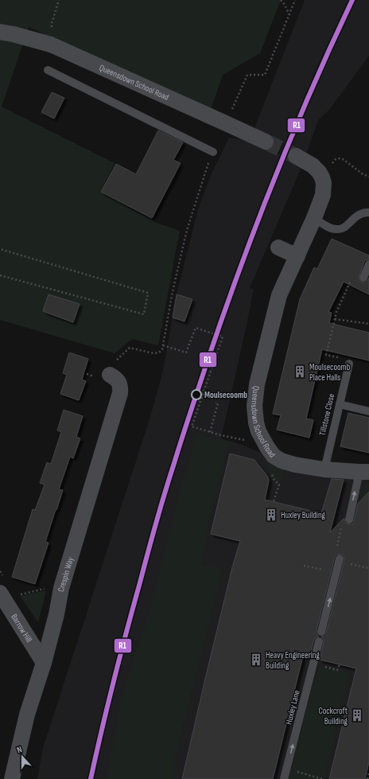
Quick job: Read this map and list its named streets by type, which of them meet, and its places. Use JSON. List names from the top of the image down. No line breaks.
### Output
{"streets":{"street":["Queensdown School Road","Crespin Way","Barrow Hill"],"lane":["Tillstone Close","Huxley Lane"]},"crossings":[["Queensdown School Road","Tillstone Close"],["Crespin Way","Barrow Hill"]],"one_way":["Huxley Lane"],"places":{"building":["Moulsecoomb Place Halls","Huxley Building","Heavy Engineering Building","Cockcroft Building"],"other":["Moulsecoomb"]},"lines":["transit line R1"],"north":"top"}
